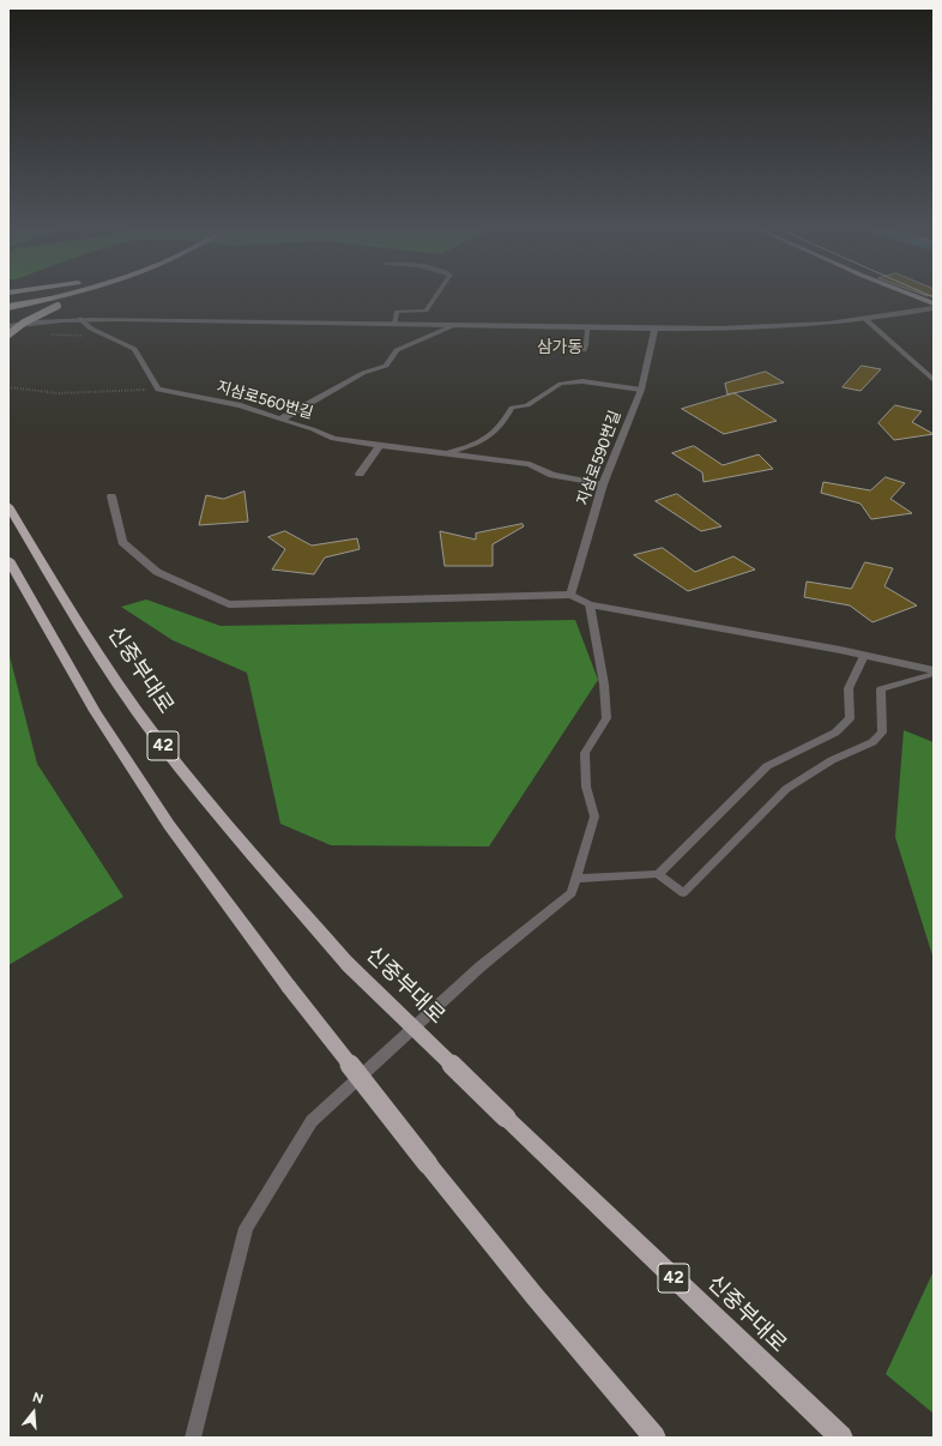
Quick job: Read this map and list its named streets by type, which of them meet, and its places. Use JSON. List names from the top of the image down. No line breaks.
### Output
{"streets":{"highway":["신중부대로","42"],"street":["지삼로560번길","지삼로590번길"]},"crossings":[["지삼로560번길","지삼로590번길"]],"districts":["삼가동"],"north":"top"}
